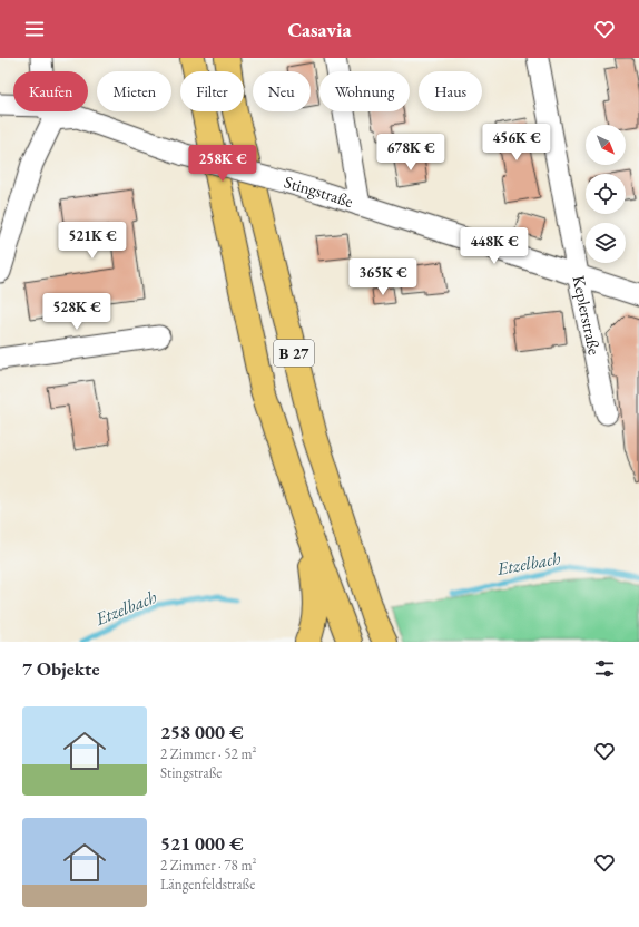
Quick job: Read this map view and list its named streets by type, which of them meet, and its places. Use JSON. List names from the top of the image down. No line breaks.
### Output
{"streets":{"highway":["B 27"],"street":["Stingstraße","Keplerstraße"]},"crossings":[["Stingstraße","Keplerstraße"]],"water":["Etzelbach"],"north":"bottom right","page":{"header":"Casavia","chip":["Kaufen","Mieten","Filter","Neu","Wohnung","Haus"],"price":["456K €","678K €","258K €","521K €","448K €","365K €","528K €"],"heading":"7 Objekte","list":[{"name":"258 000 €","note":"2 Zimmer · 52 m² · Stingstraße"},{"name":"521 000 €","note":"2 Zimmer · 78 m² · Längenfeldstraße"}]}}
